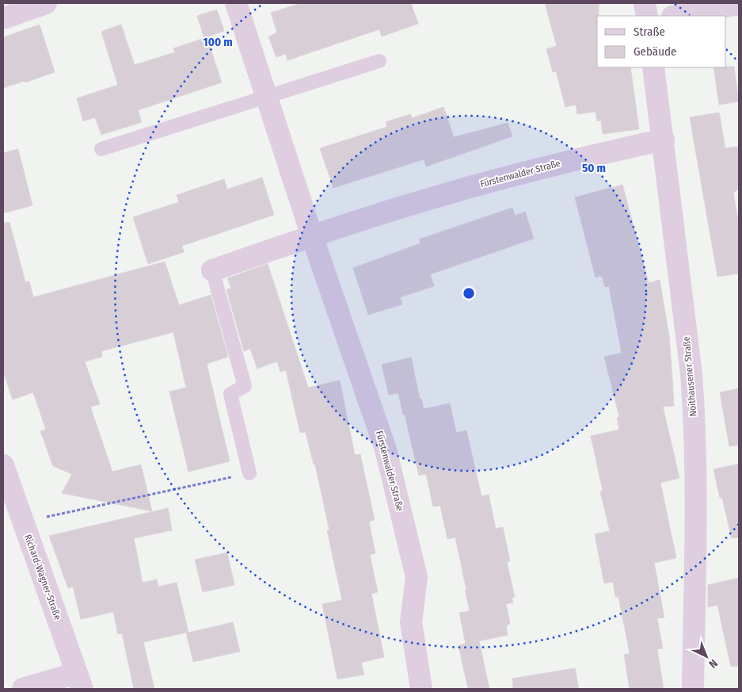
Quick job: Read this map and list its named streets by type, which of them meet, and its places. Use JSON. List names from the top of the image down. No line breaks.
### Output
{"streets":{"street":["Fürstenwalder Straße","Noithausener Straße","Richard-Wagner-Straße"]},"crossings":[["Fürstenwalder Straße","Noithausener Straße"]],"legend":["Straße","Gebäude"],"north":"bottom right","rings":["100 m","50 m"]}
